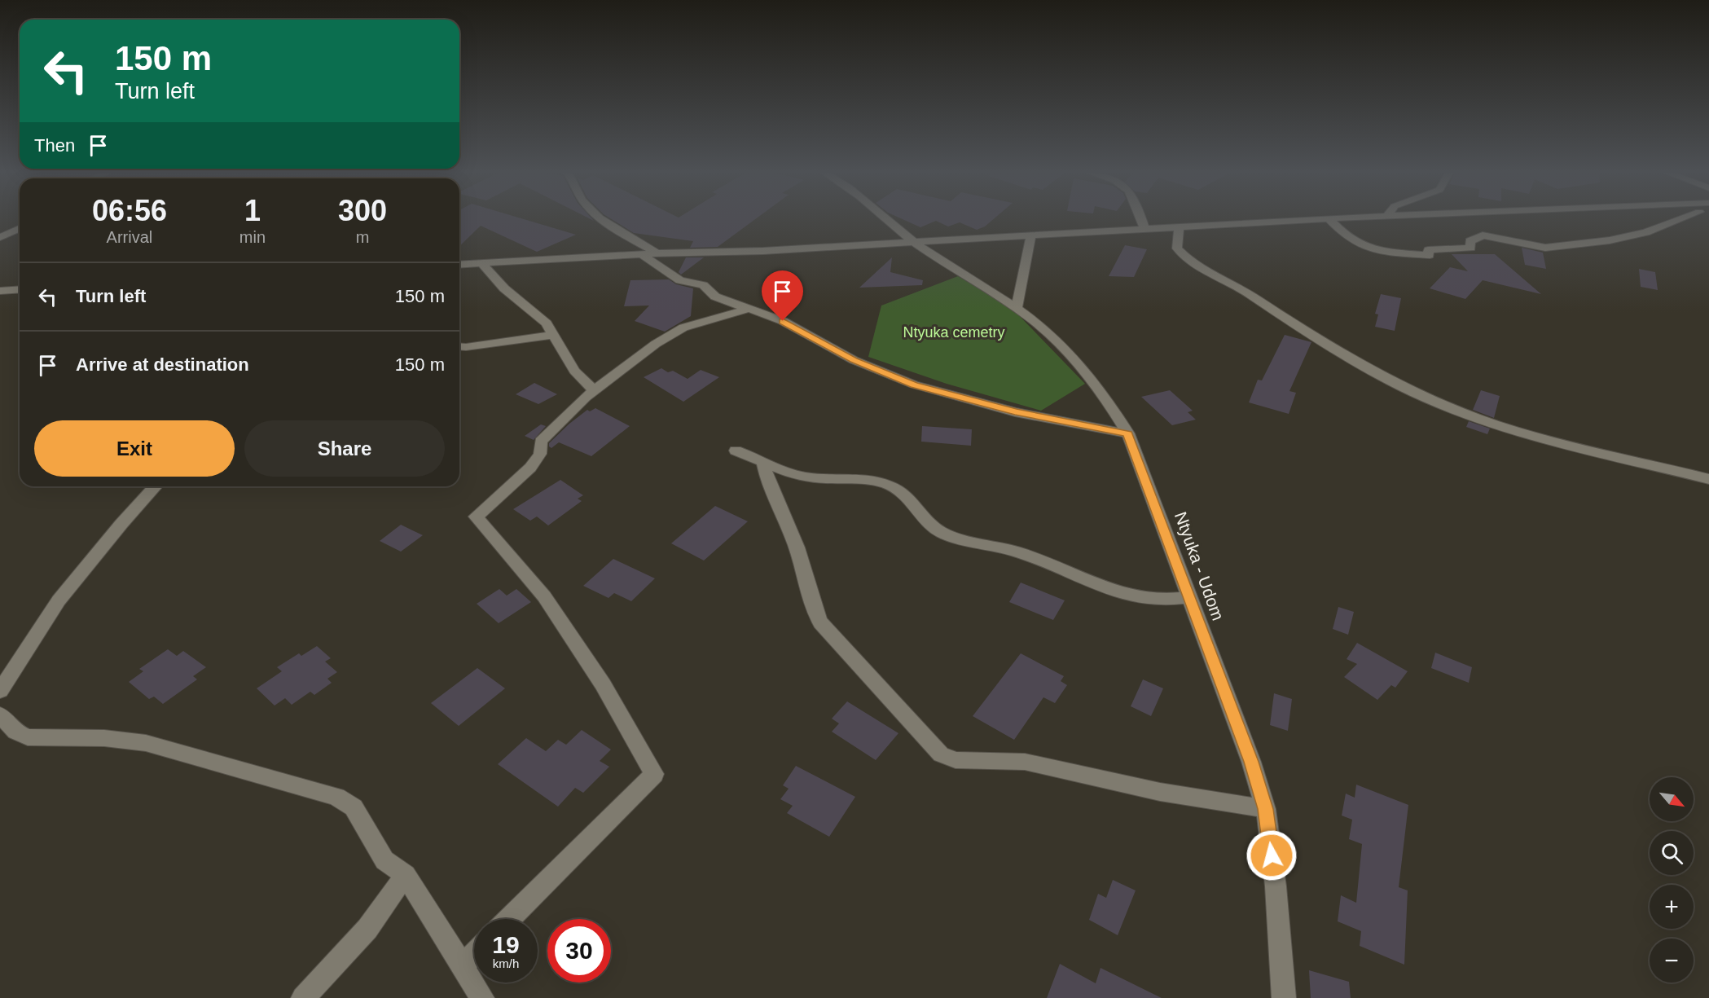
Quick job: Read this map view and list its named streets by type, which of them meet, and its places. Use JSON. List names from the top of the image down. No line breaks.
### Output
{"streets":{"street":["Ntyuka - Udom"]},"parks":["Ntyuka cemetry"],"north":"bottom right","page":{"turn":["150 m","Turn left"],"then":"Then","eta":["06:56","Arrival","1","min","300","m"],"list":[{"name":"Turn left","value":"150 m"},{"name":"Arrive at destination","value":"150 m"}],"buttons":["Exit","Share"],"map_buttons":["+","−"],"speed":"19 km/h","limit":"30"}}
